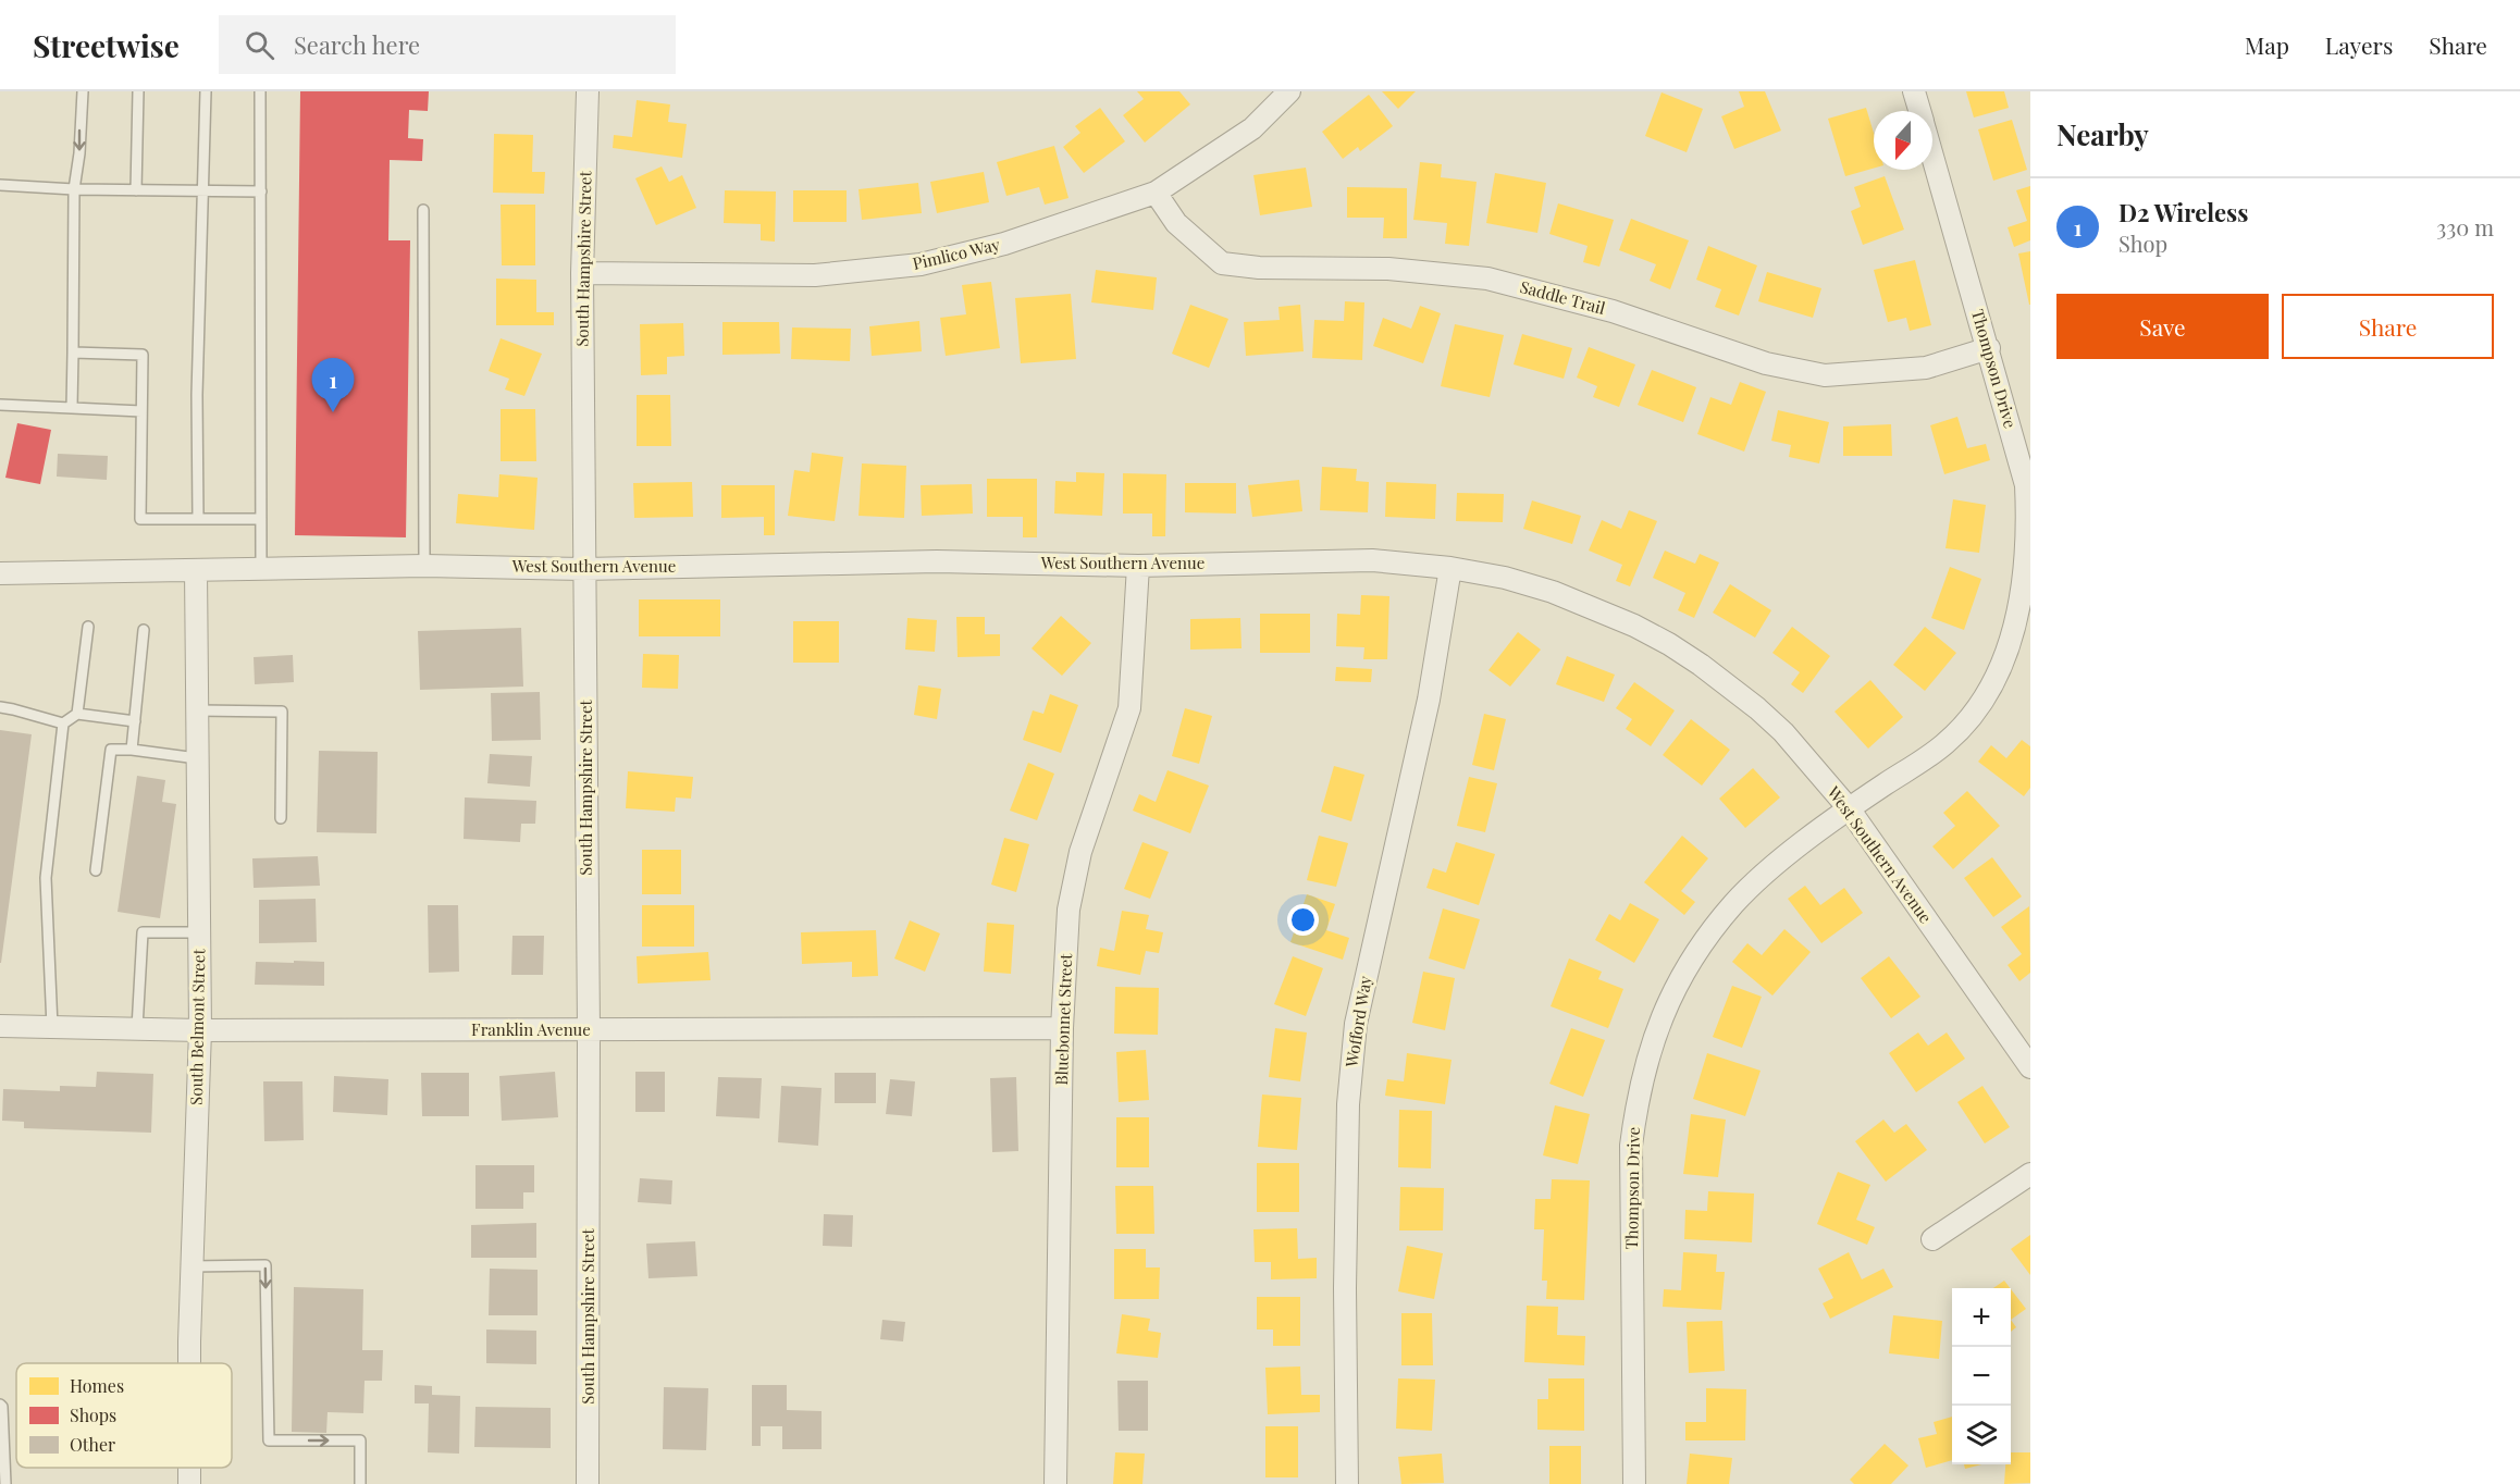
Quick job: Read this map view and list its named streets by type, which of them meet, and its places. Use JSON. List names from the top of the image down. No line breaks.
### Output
{"streets":{"street":["Pimlico Way","South Hampshire Street","Saddle Trail","Thompson Drive","West Southern Avenue","Bluebonnet Street","Wofford Way","South Belmont Street","Franklin Avenue"]},"crossings":[["Pimlico Way","South Hampshire Street"],["Pimlico Way","Saddle Trail"],["South Hampshire Street","West Southern Avenue"],["South Hampshire Street","Franklin Avenue"],["Saddle Trail","Thompson Drive"],["Thompson Drive","West Southern Avenue"],["West Southern Avenue","Bluebonnet Street"],["West Southern Avenue","Wofford Way"],["West Southern Avenue","South Belmont Street"],["Bluebonnet Street","Franklin Avenue"],["South Belmont Street","Franklin Avenue"]],"legend":["Homes","Shops","Other"],"north":"bottom","page":{"header":"Streetwise","search":"Search here","nav":["Map","Layers","Share"],"heading":"Nearby","list":[{"mark":"1","name":"D2 Wireless","note":"Shop","value":"330 m"}],"buttons":["Save","Share"],"pins":"1","map_buttons":["+","−"]}}
